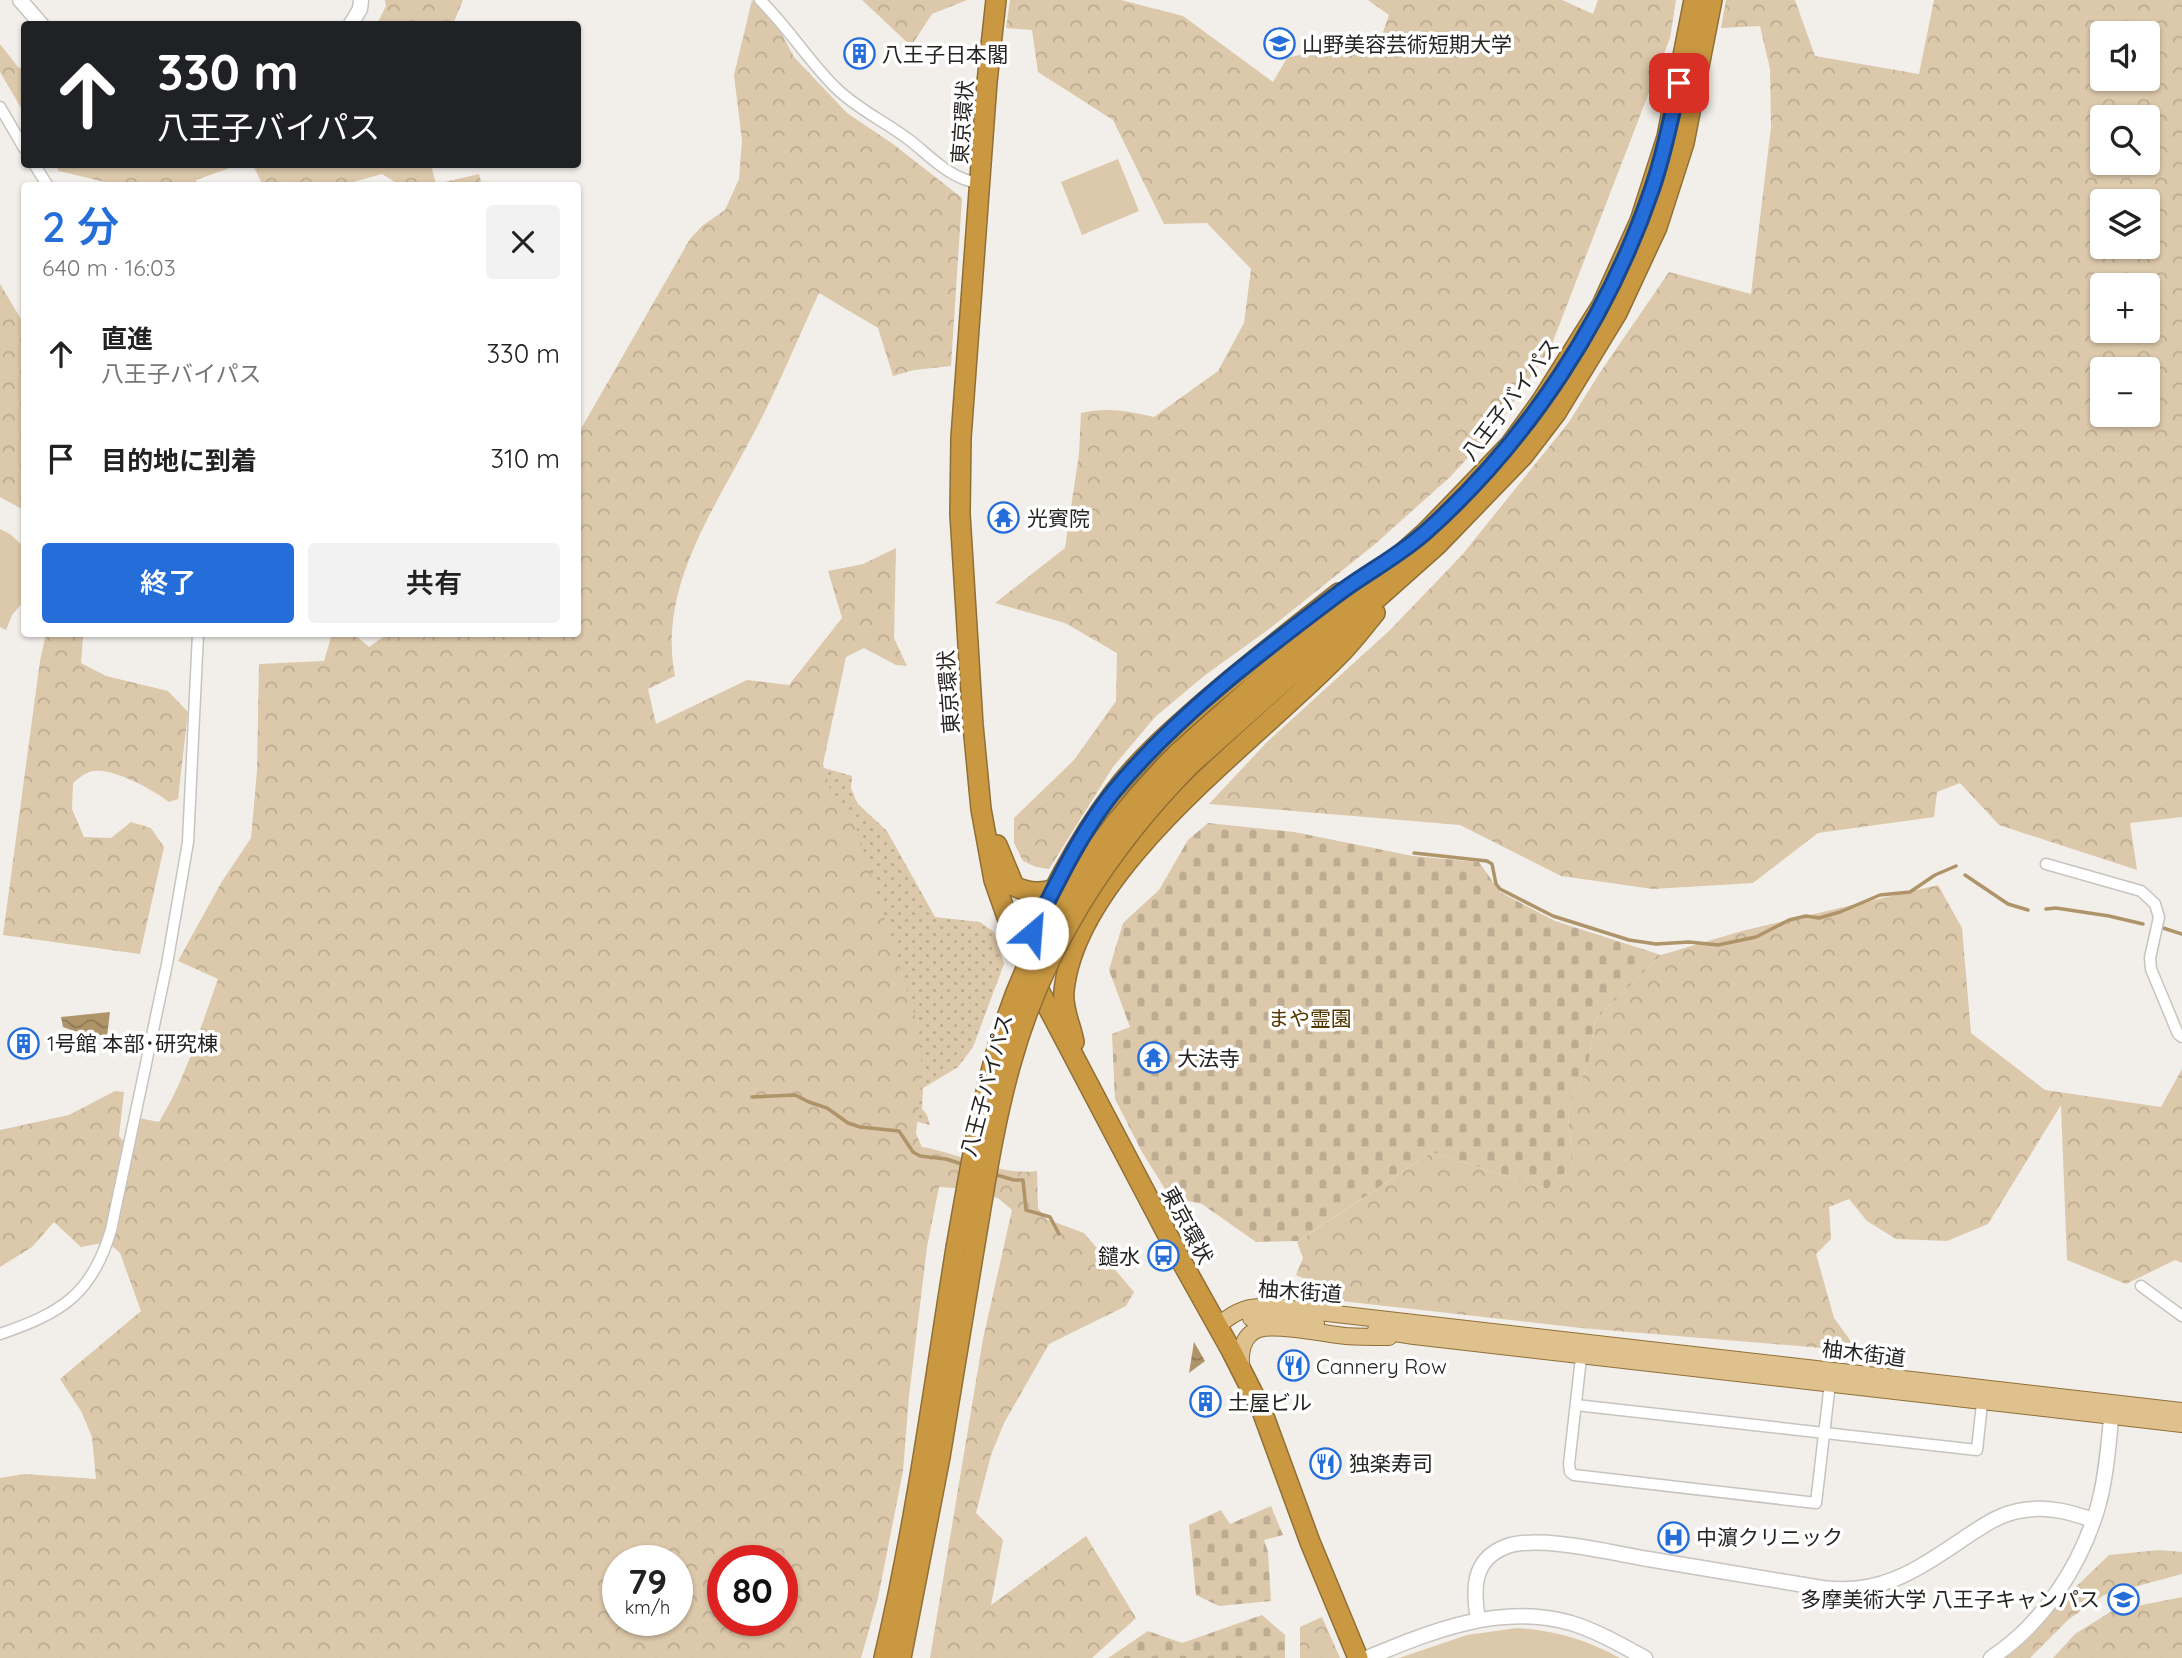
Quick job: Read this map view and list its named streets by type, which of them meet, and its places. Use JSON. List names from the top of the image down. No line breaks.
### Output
{"streets":{"highway":["東京環状","八王子バイパス"],"main road":["柚木街道"]},"crossings":[["東京環状","柚木街道"]],"parks":["まや霊園"],"places":{"school or university":["山野美容芸術短期大学","多摩美術大学 八王子キャンパス"],"building":["八王子日本閣","1号館 本部･研究棟","土屋ビル"],"temple":["光賓院","大法寺"],"bus stop":["鑓水"],"restaurant":["Cannery Row","独楽寿司"],"hospital":["中濵クリニック"]},"page":{"map_buttons":["+","−"],"turn":["330 m","八王子バイパス"],"heading":["2 分","640 m · 16:03"],"list":[{"name":"直進","note":"八王子バイパス","value":"330 m"},{"name":"目的地に到着","value":"310 m"}],"buttons":["終了","共有"],"speed":"79 km/h","limit":"80"}}
